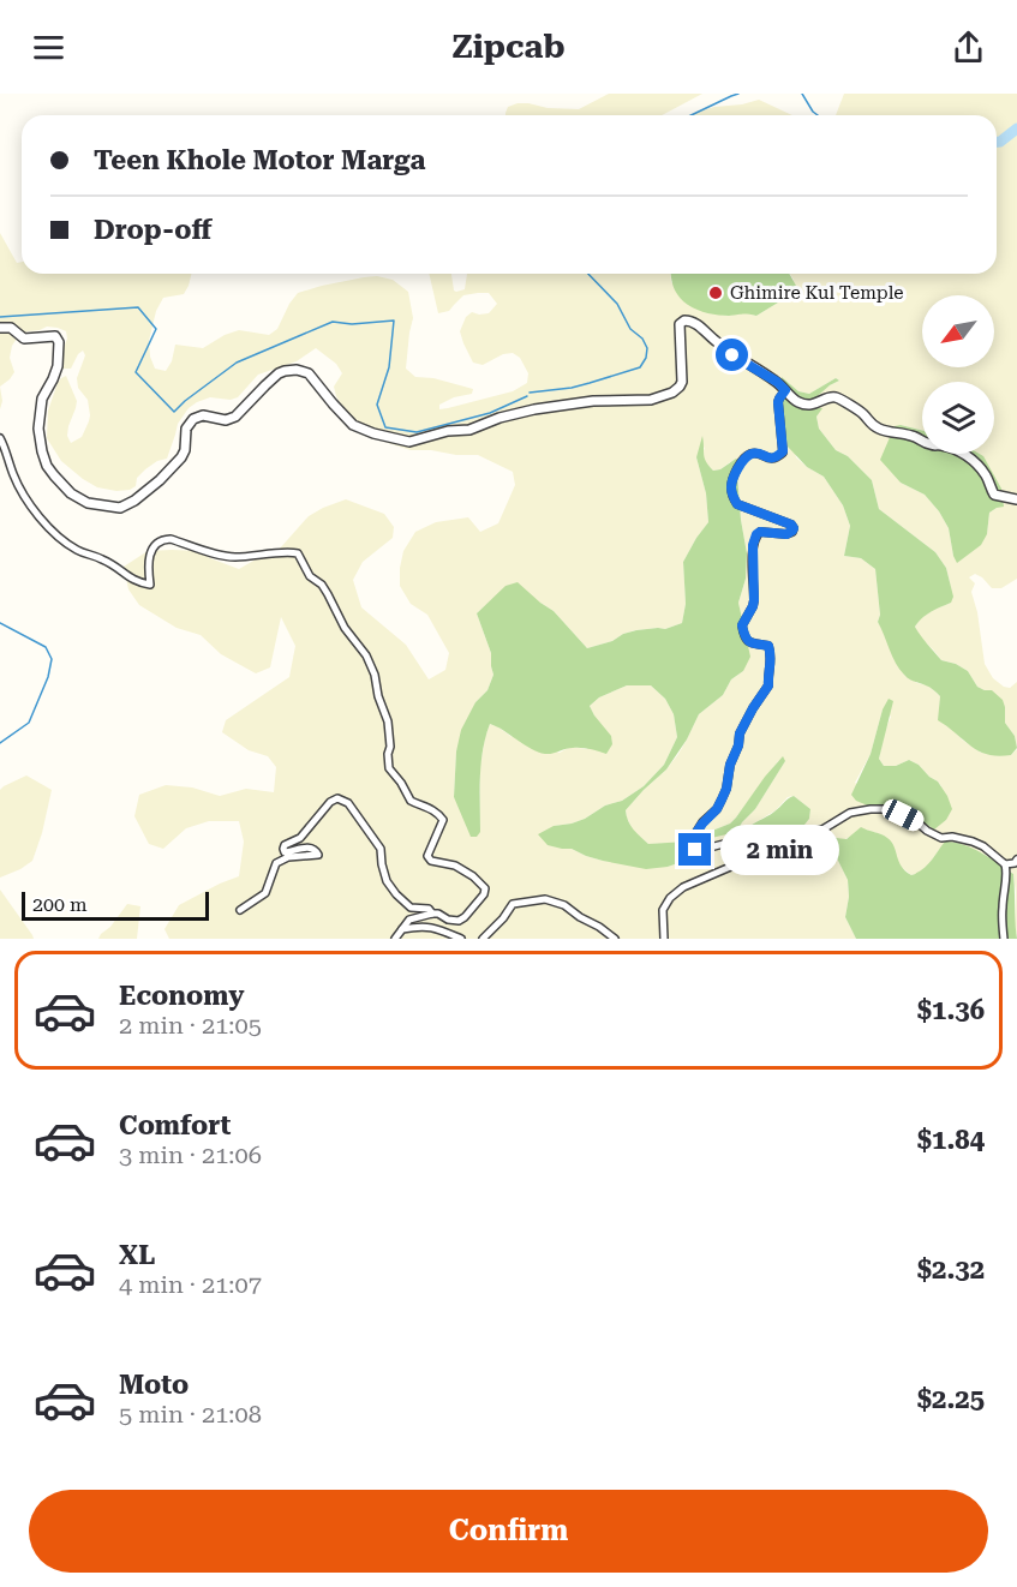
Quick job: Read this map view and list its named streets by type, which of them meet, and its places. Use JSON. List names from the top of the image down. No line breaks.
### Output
{"places":["Ghimire Kul Temple"],"scale_bar":"200 m","north":"bottom left","page":{"header":"Zipcab","banner":["Teen Khole Motor Marga","Drop-off"],"bubble":"2 min","scale":"200 m","list":[{"name":"Economy","note":"2 min · 21:05","value":"$1.36"},{"name":"Comfort","note":"3 min · 21:06","value":"$1.84"},{"name":"XL","note":"4 min · 21:07","value":"$2.32"},{"name":"Moto","note":"5 min · 21:08","value":"$2.25"}],"buttons":"Confirm"}}
